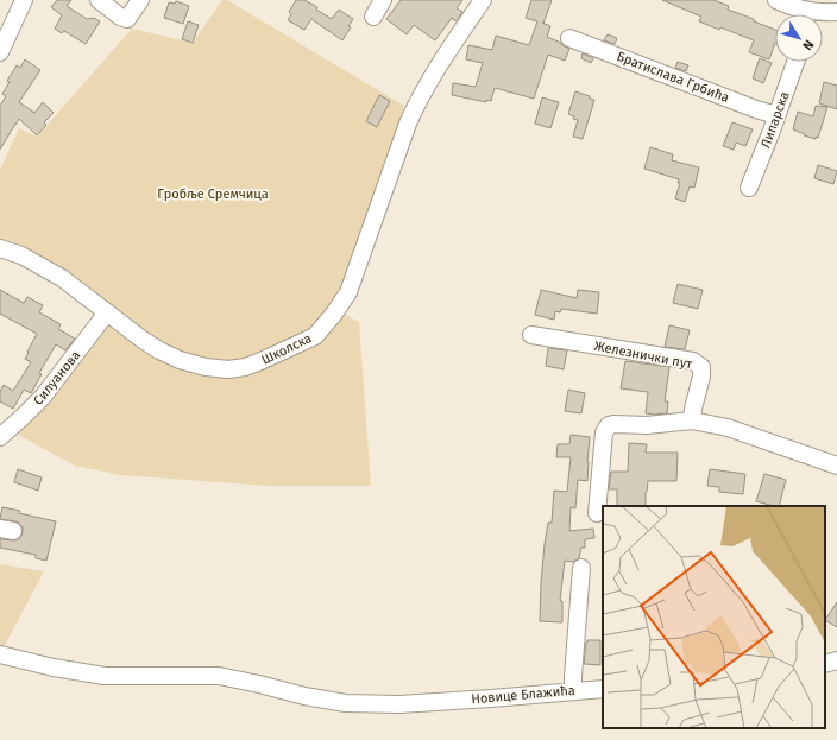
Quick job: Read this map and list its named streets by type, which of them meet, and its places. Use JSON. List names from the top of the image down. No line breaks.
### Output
{"streets":{"street":["Братислава Грбића","Липарска","Школска","Железнички пут","Силуанова","Новице Блажића"]},"crossings":[["Братислава Грбића","Липарска"],["Школска","Силуанова"]],"parks":["Гробље Сремчица"],"north":"bottom right"}
